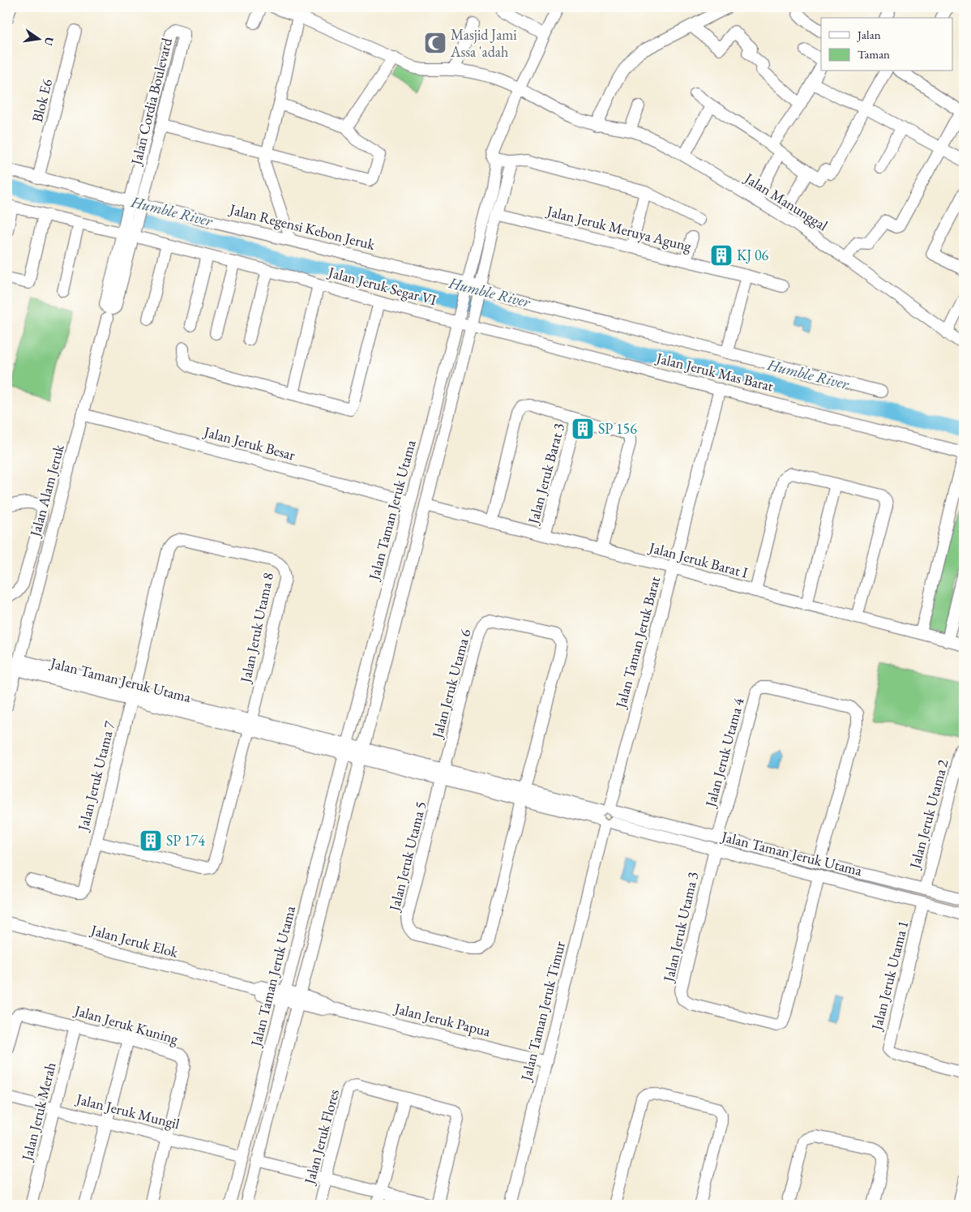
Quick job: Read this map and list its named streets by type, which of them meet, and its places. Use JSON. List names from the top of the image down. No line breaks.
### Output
{"streets":{"street":["Blok E6","Jalan Cordia Boulevard","Jalan Manunggal","Jalan Regensi Kebon Jeruk","Jalan Jeruk Meruya Agung","Jalan Jeruk Segar VI","Jalan Jeruk Mas Barat","Jalan Jeruk Besar","Jalan Jeruk Barat 3","Jalan Alam Jeruk","Jalan Taman Jeruk Utama","Jalan Jeruk Barat I","Jalan Jeruk Utama 8","Jalan Taman Jeruk Barat","Jalan Jeruk Utama 6","Jalan Jeruk Utama 4","Jalan Jeruk Utama 7","Jalan Jeruk Utama 2","Jalan Jeruk Utama 5","Jalan Jeruk Utama 3","Jalan Jeruk Elok","Jalan Jeruk Utama 1","Jalan Taman Jeruk Timur","Jalan Jeruk Papua","Jalan Jeruk Kuning","Jalan Jeruk Merah","Jalan Jeruk Mungil","Jalan Jeruk Flores"]},"crossings":[["Blok E6","Jalan Regensi Kebon Jeruk"],["Jalan Cordia Boulevard","Jalan Regensi Kebon Jeruk"],["Jalan Cordia Boulevard","Jalan Jeruk Segar VI"],["Jalan Manunggal","Jalan Taman Jeruk Utama"],["Jalan Regensi Kebon Jeruk","Jalan Taman Jeruk Utama"],["Jalan Jeruk Meruya Agung","Jalan Taman Jeruk Utama"],["Jalan Jeruk Segar VI","Jalan Jeruk Mas Barat"],["Jalan Jeruk Segar VI","Jalan Taman Jeruk Utama"],["Jalan Jeruk Mas Barat","Jalan Taman Jeruk Utama"],["Jalan Jeruk Mas Barat","Jalan Taman Jeruk Barat"],["Jalan Jeruk Besar","Jalan Alam Jeruk"],["Jalan Jeruk Besar","Jalan Taman Jeruk Utama"],["Jalan Jeruk Barat 3","Jalan Jeruk Barat I"],["Jalan Alam Jeruk","Jalan Taman Jeruk Utama"],["Jalan Taman Jeruk Utama","Jalan Jeruk Barat I"],["Jalan Taman Jeruk Utama","Jalan Jeruk Utama 8"],["Jalan Taman Jeruk Utama","Jalan Taman Jeruk Barat"],["Jalan Taman Jeruk Utama","Jalan Jeruk Utama 6"],["Jalan Taman Jeruk Utama","Jalan Jeruk Utama 4"],["Jalan Taman Jeruk Utama","Jalan Jeruk Utama 7"],["Jalan Taman Jeruk Utama","Jalan Jeruk Utama 2"],["Jalan Taman Jeruk Utama","Jalan Jeruk Utama 5"],["Jalan Taman Jeruk Utama","Jalan Jeruk Utama 3"],["Jalan Taman Jeruk Utama","Jalan Jeruk Elok"],["Jalan Taman Jeruk Utama","Jalan Jeruk Utama 1"],["Jalan Taman Jeruk Utama","Jalan Taman Jeruk Timur"],["Jalan Taman Jeruk Utama","Jalan Jeruk Papua"],["Jalan Taman Jeruk Utama","Jalan Jeruk Mungil"],["Jalan Jeruk Barat I","Jalan Taman Jeruk Barat"],["Jalan Jeruk Utama 8","Jalan Jeruk Utama 7"],["Jalan Taman Jeruk Barat","Jalan Taman Jeruk Timur"],["Jalan Jeruk Utama 6","Jalan Jeruk Utama 5"],["Jalan Jeruk Elok","Jalan Jeruk Papua"],["Jalan Taman Jeruk Timur","Jalan Jeruk Papua"],["Jalan Jeruk Kuning","Jalan Jeruk Merah"],["Jalan Jeruk Kuning","Jalan Jeruk Mungil"],["Jalan Jeruk Merah","Jalan Jeruk Mungil"]],"water":["Humble River"],"places":{"mosque":["Masjid Jami Assa 'adah"],"building":["KJ 06","SP 156","SP 174"]},"legend":["Jalan","Taman"],"north":"right"}
